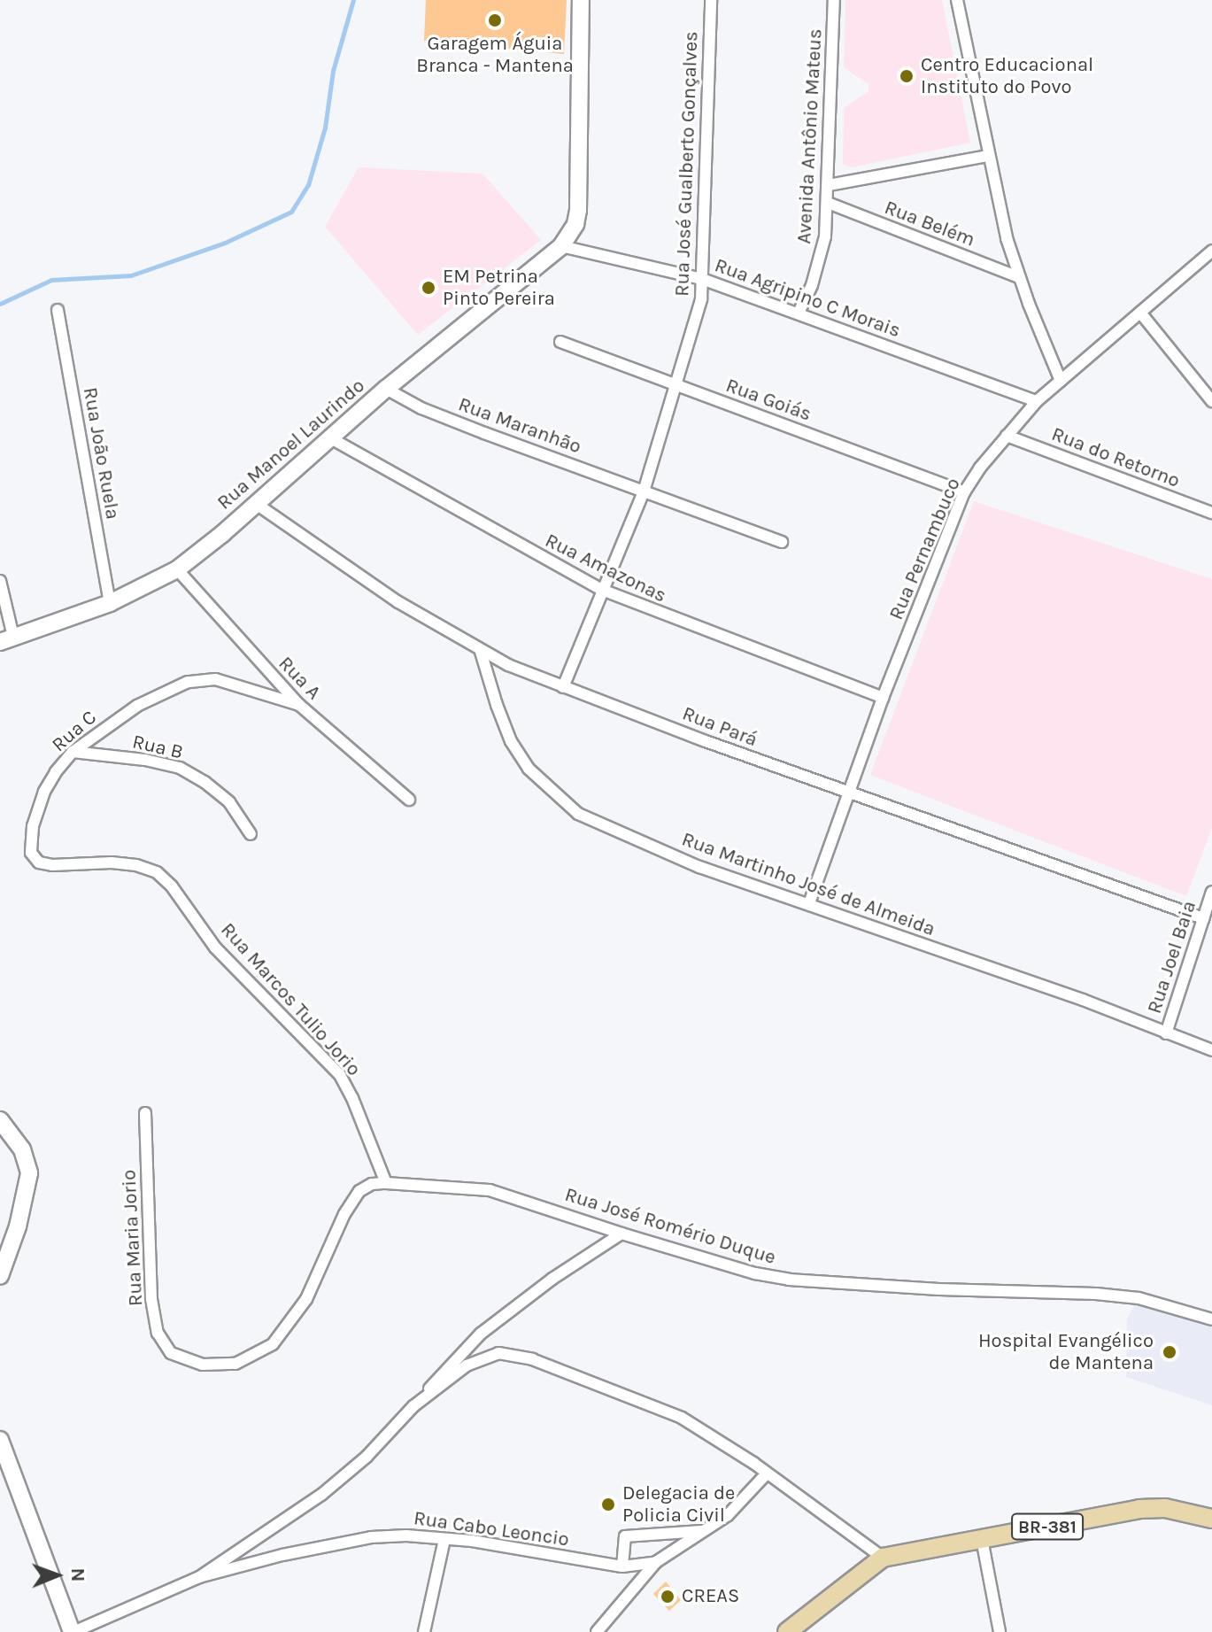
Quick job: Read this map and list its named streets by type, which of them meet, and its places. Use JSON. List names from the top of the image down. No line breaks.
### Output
{"streets":{"main road":["BR-381"],"street":["Avenida Antônio Mateus","Rua José Gualberto Gonçalves","Rua Belém","Rua Agripino C Morais","Rua Goiás","Rua Maranhão","Rua Manoel Laurindo","Rua João Ruela","Rua do Retorno","Rua Pernambuco","Rua Amazonas","Rua A","Rua Pará","Rua C","Rua B","Rua Martinho José de Almeida","Rua Joel Baia","Rua Marcos Tulio Jorio","Rua José Romério Duque","Rua Maria Jorio","Rua Cabo Leoncio"]},"crossings":[["Avenida Antônio Mateus","Rua Belém"],["Avenida Antônio Mateus","Rua Agripino C Morais"],["Rua José Gualberto Gonçalves","Rua Agripino C Morais"],["Rua José Gualberto Gonçalves","Rua Goiás"],["Rua José Gualberto Gonçalves","Rua Maranhão"],["Rua José Gualberto Gonçalves","Rua Amazonas"],["Rua José Gualberto Gonçalves","Rua Pará"],["Rua Agripino C Morais","Rua Manoel Laurindo"],["Rua Agripino C Morais","Rua Pernambuco"],["Rua Goiás","Rua Pernambuco"],["Rua Maranhão","Rua Manoel Laurindo"],["Rua Manoel Laurindo","Rua João Ruela"],["Rua Manoel Laurindo","Rua Amazonas"],["Rua Manoel Laurindo","Rua A"],["Rua Manoel Laurindo","Rua Pará"],["Rua do Retorno","Rua Pernambuco"],["Rua Pernambuco","Rua Amazonas"],["Rua Pernambuco","Rua Pará"],["Rua Pernambuco","Rua Martinho José de Almeida"],["Rua A","Rua C"],["Rua Pará","Rua Martinho José de Almeida"],["Rua Pará","Rua Joel Baia"],["Rua C","Rua B"],["Rua C","Rua Marcos Tulio Jorio"],["Rua Martinho José de Almeida","Rua Joel Baia"],["Rua Marcos Tulio Jorio","Rua José Romério Duque"],["Rua José Romério Duque","Rua Maria Jorio"]],"places":["Garagem Águia Branca - Mantena","Centro Educacional Instituto do Povo","EM Petrina Pinto Pereira","Hospital Evangélico de Mantena","Delegacia de Policia Civil","CREAS"],"north":"right"}
